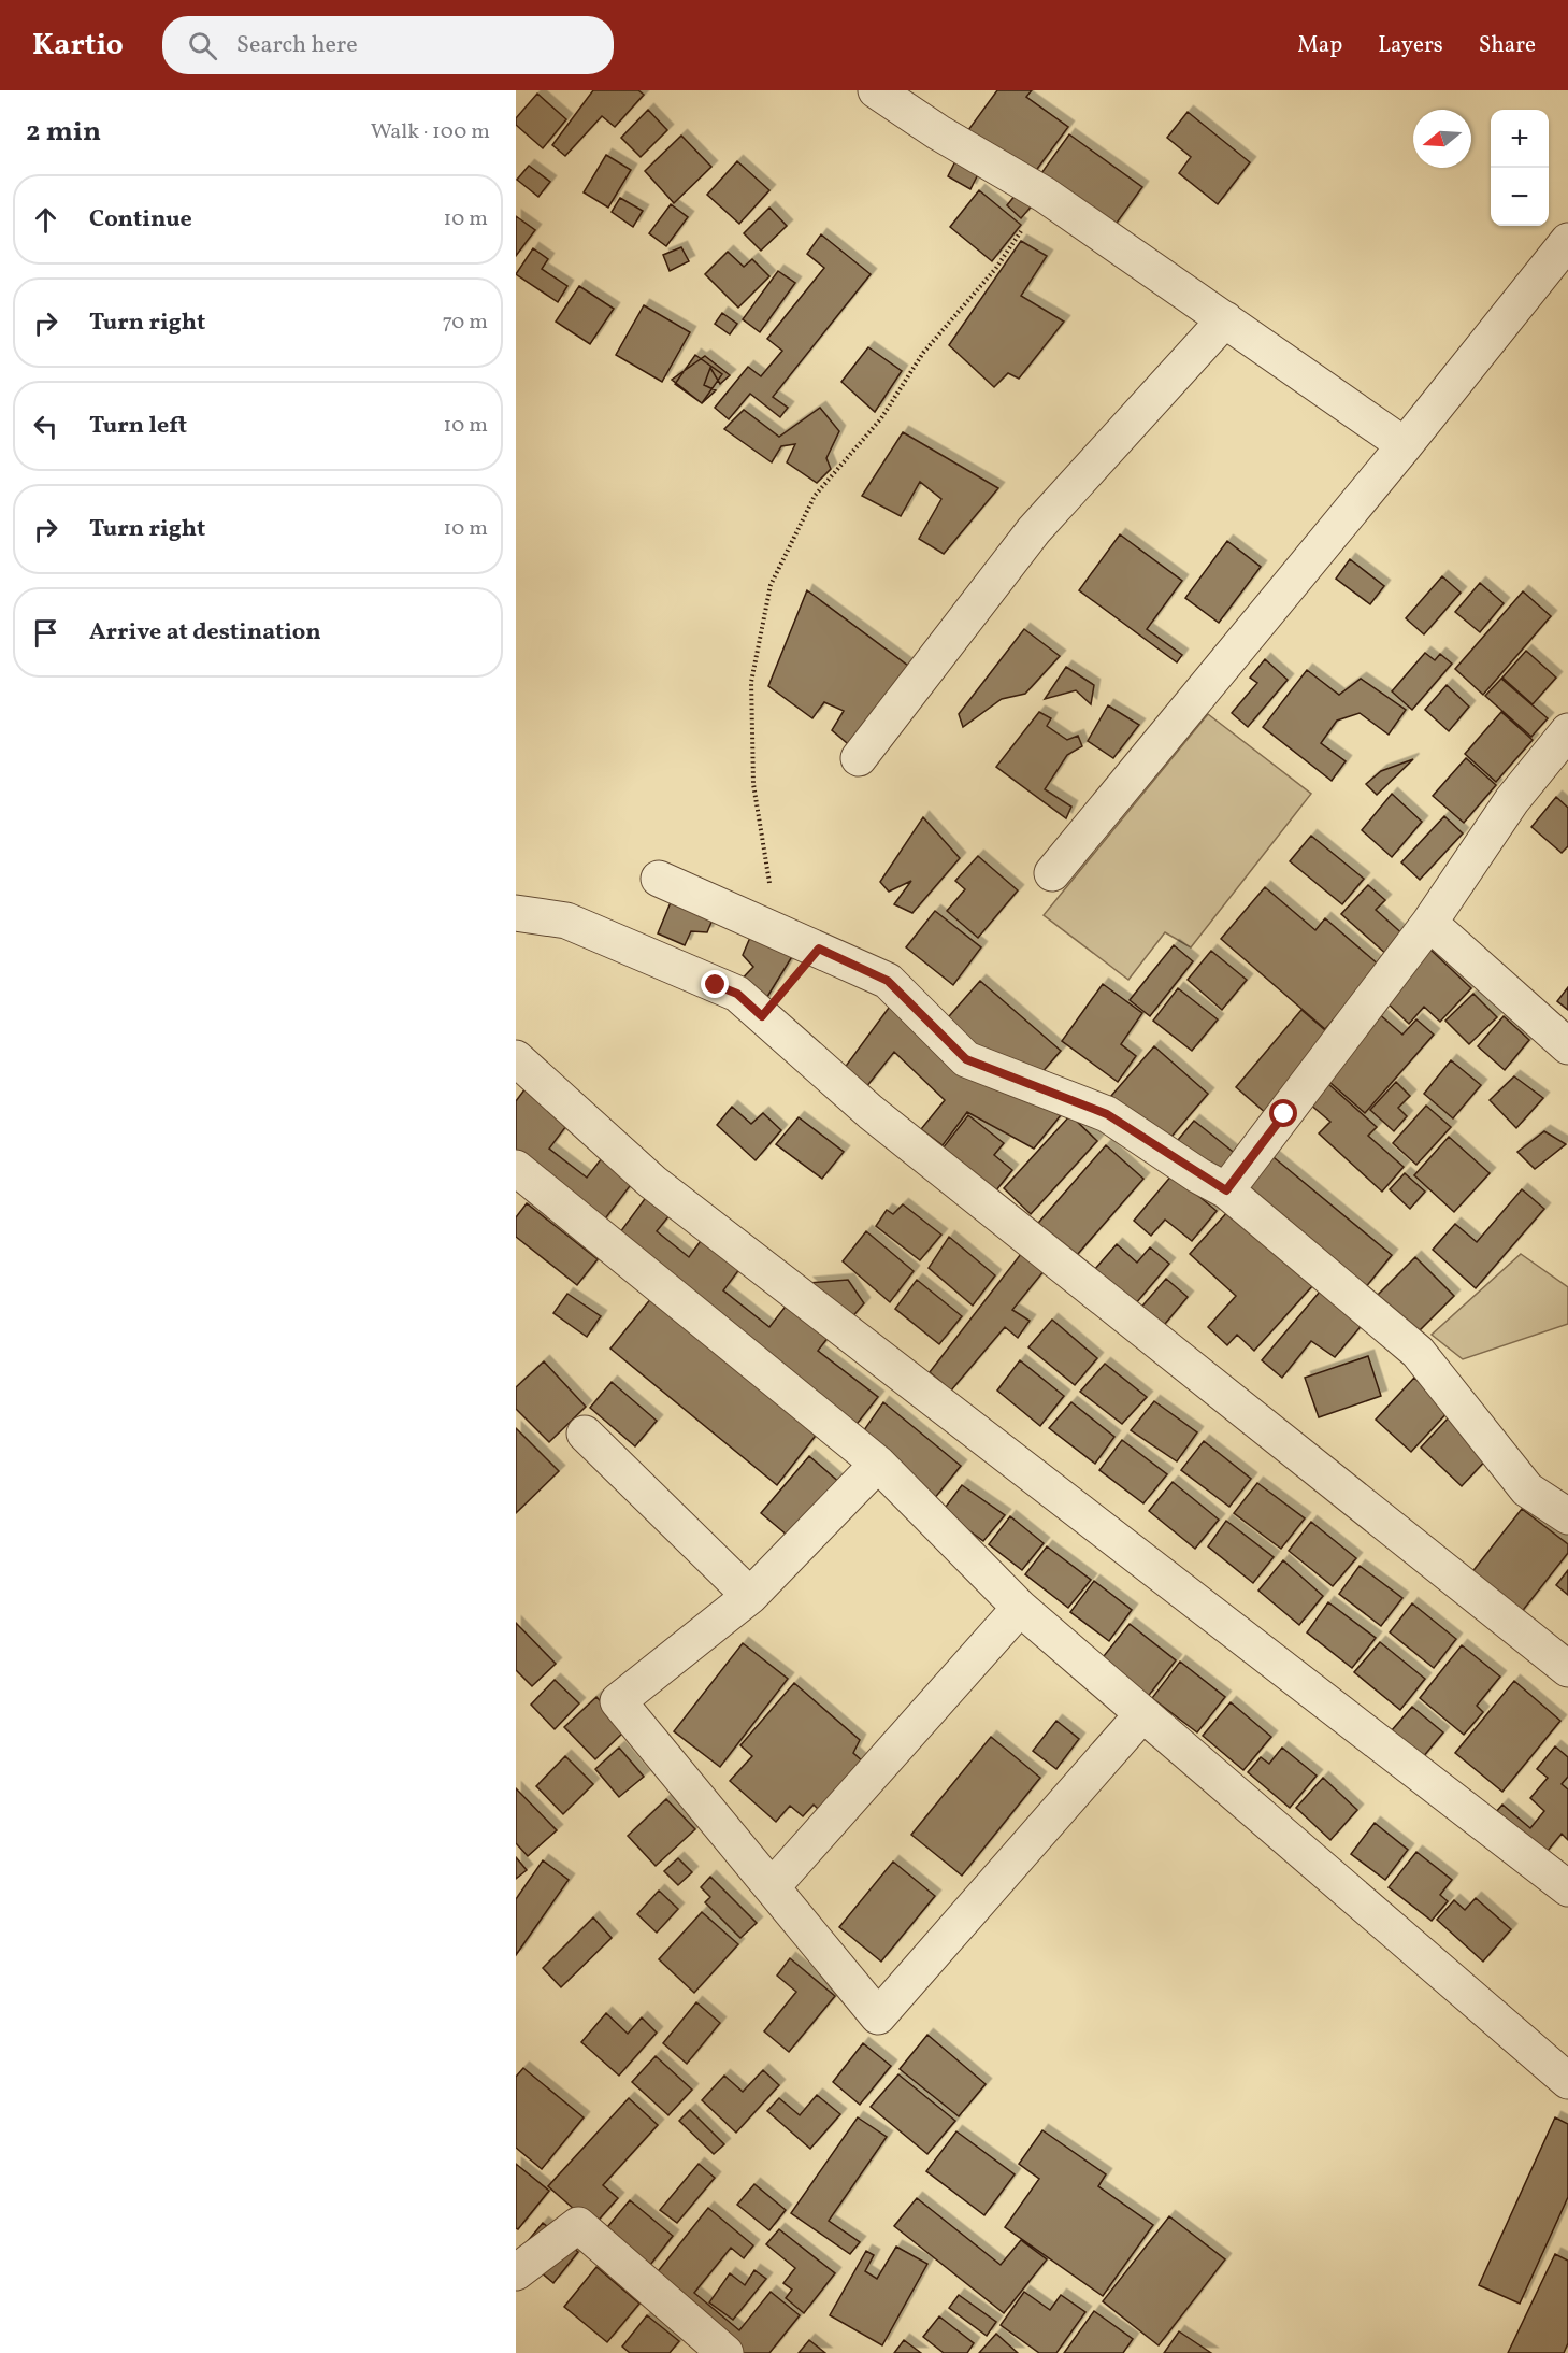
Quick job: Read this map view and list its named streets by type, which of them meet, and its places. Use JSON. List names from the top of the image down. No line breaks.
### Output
{"north":"left","page":{"header":"Kartio","search":"Search here","nav":["Map","Layers","Share"],"heading":["2 min","Walk · 100 m"],"map_buttons":["+","−"],"list":[["Continue","10 m"],["Turn right","70 m"],["Turn left","10 m"],["Turn right","10 m"],"Arrive at destination"]}}
